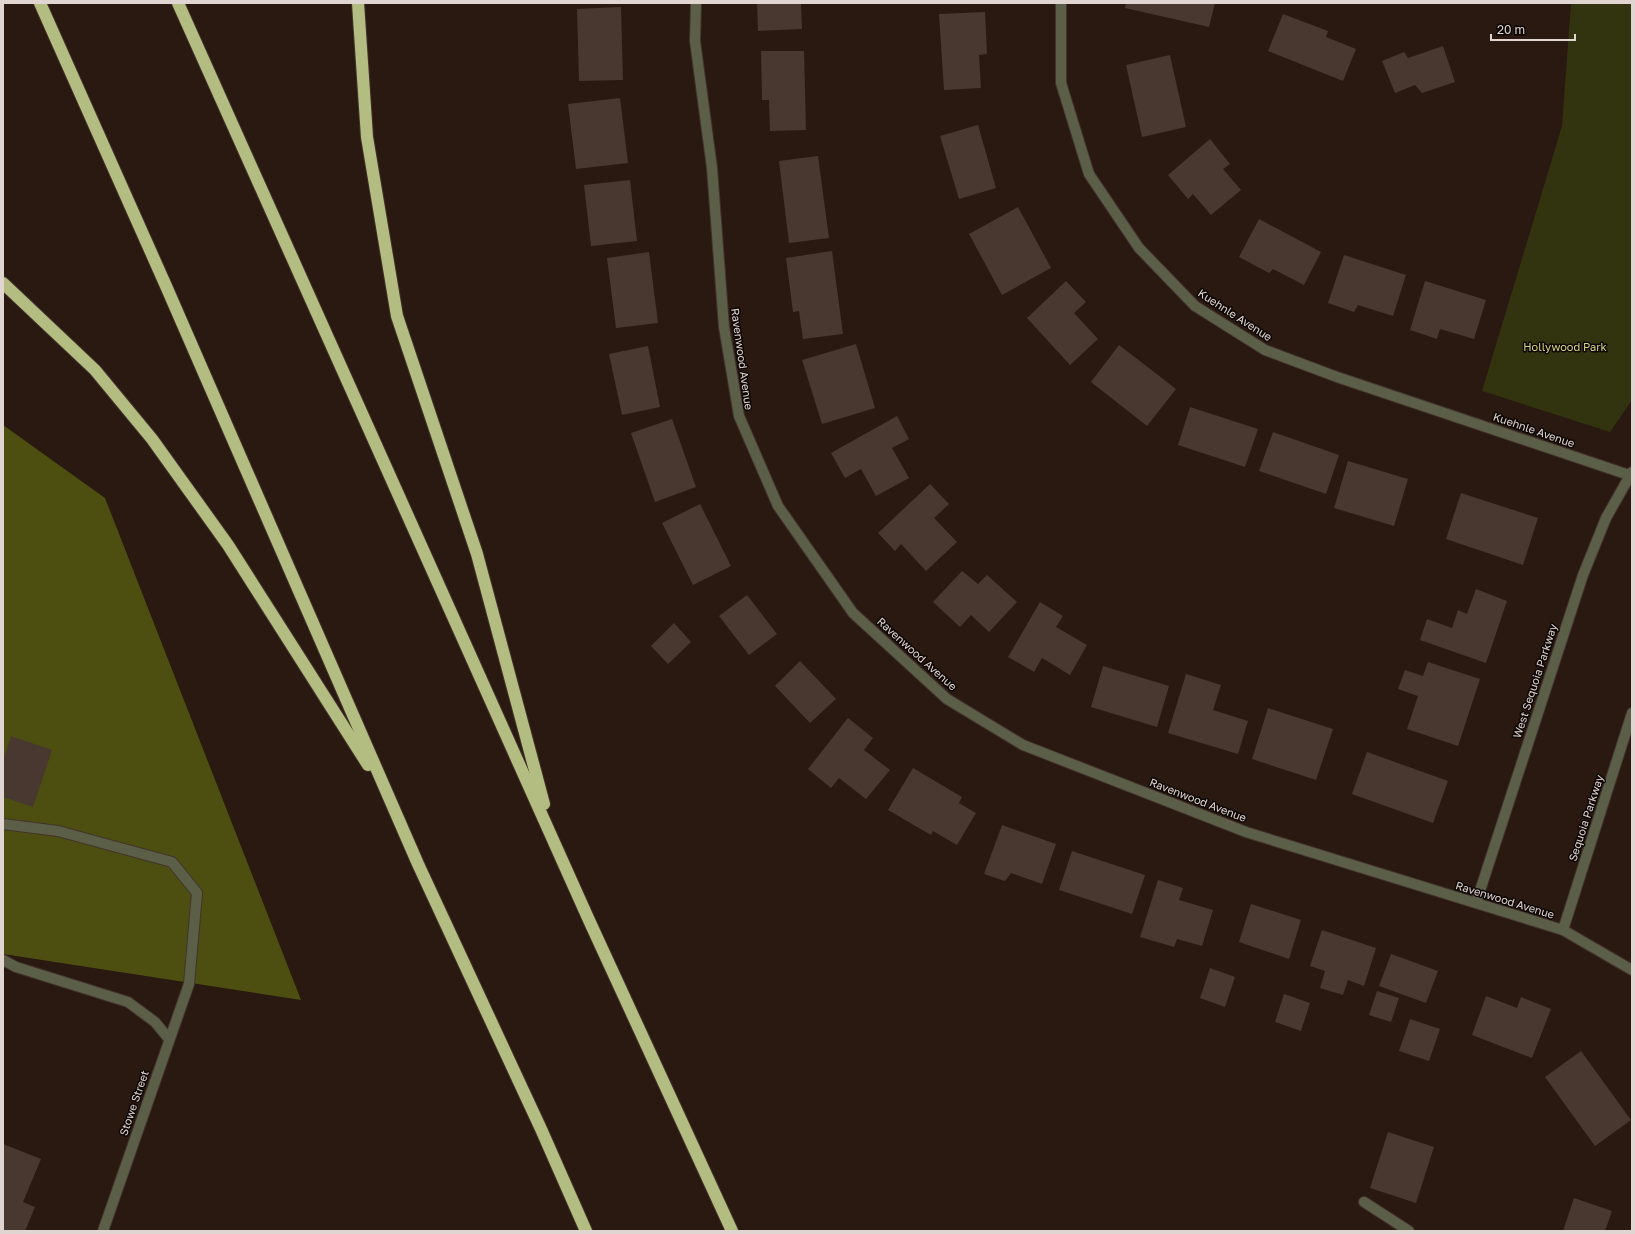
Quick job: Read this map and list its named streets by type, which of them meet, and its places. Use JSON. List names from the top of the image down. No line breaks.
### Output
{"streets":{"street":["Kuehnle Avenue","Ravenwood Avenue","West Sequoia Parkway","Sequoia Parkway","Stowe Street"]},"crossings":[["Kuehnle Avenue","West Sequoia Parkway"],["Ravenwood Avenue","West Sequoia Parkway"],["Ravenwood Avenue","Sequoia Parkway"]],"parks":["Hollywood Park"],"scale_bar":"20 m"}
